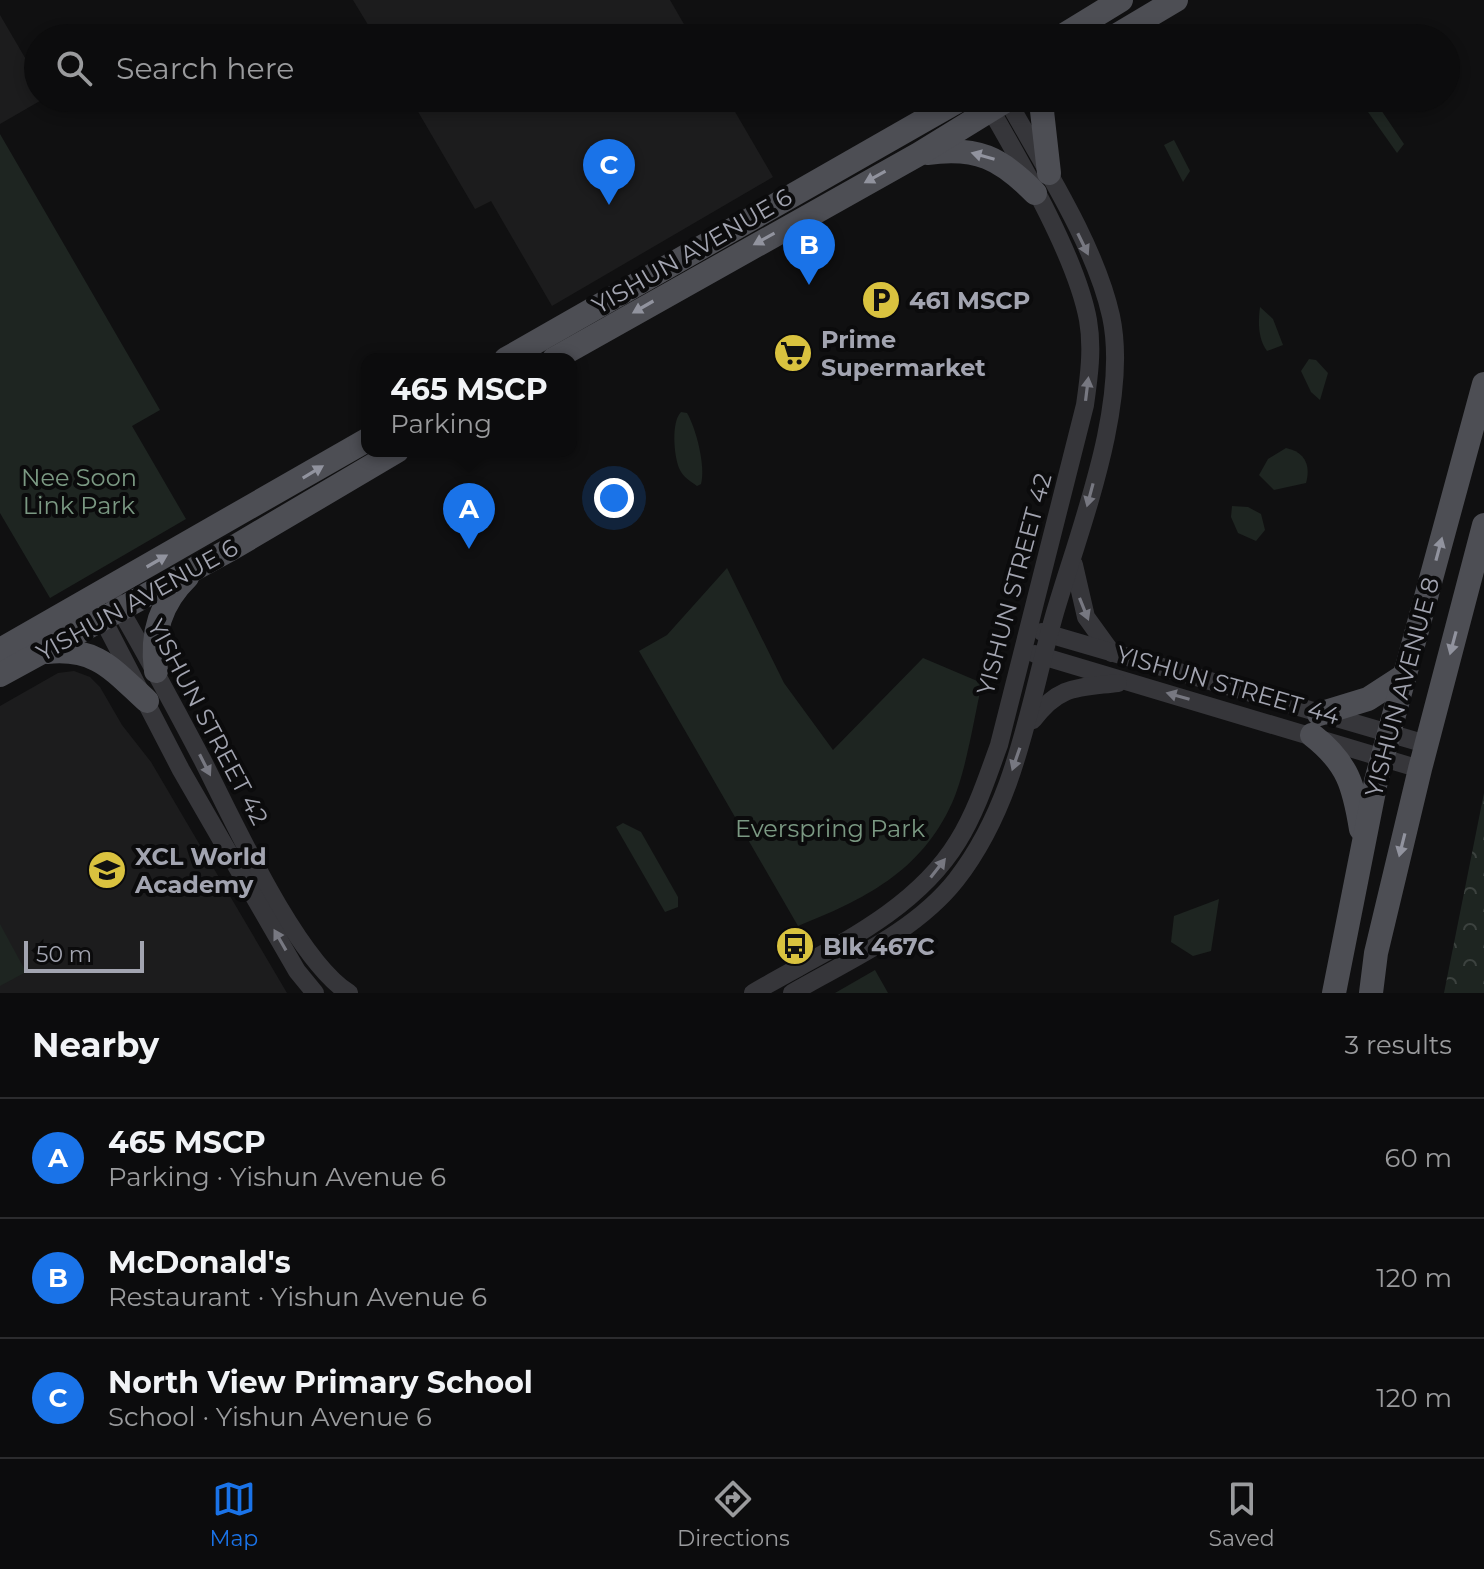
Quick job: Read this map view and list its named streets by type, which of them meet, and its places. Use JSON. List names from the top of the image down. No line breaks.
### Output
{"streets":{"main road":["YISHUN AVENUE 6","YISHUN AVENUE 8"],"street":["YISHUN STREET 42","YISHUN STREET 44"]},"crossings":[["YISHUN AVENUE 6","YISHUN STREET 42"],["YISHUN STREET 42","YISHUN STREET 44"],["YISHUN STREET 44","YISHUN AVENUE 8"]],"parks":["Nee Soon Link Park","Everspring Park"],"places":{"parking":["461 MSCP"],"supermarket":["Prime Supermarket"],"school or university":["XCL World Academy"],"bus stop":["Blk 467C"]},"scale_bar":"50 m","page":{"search":"Search here","pins":["C","B","A"],"popup":["465 MSCP","Parking"],"scale":"50 m","heading":["Nearby","3 results"],"list":[{"mark":"A","name":"465 MSCP","note":"Parking · Yishun Avenue 6","value":"60 m"},{"mark":"B","name":"McDonald's","note":"Restaurant · Yishun Avenue 6","value":"120 m"},{"mark":"C","name":"North View Primary School","note":"School · Yishun Avenue 6","value":"120 m"}],"nav":["Map","Directions","Saved"]}}
